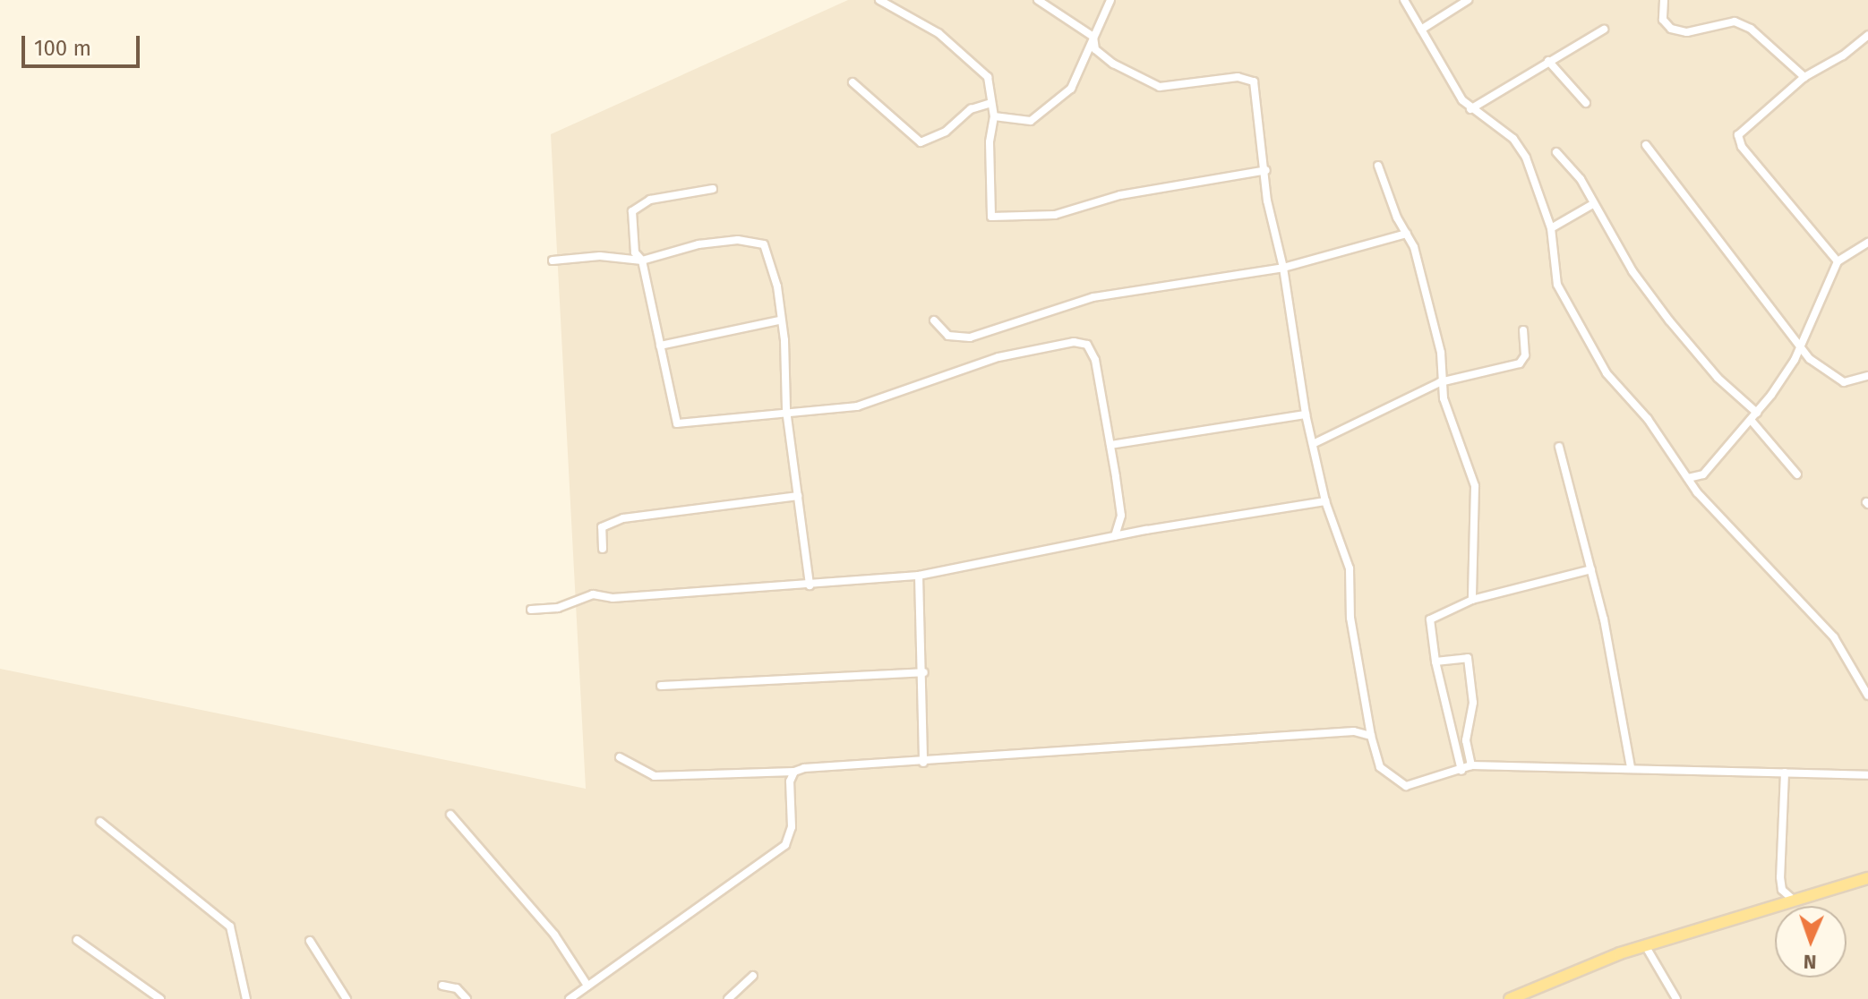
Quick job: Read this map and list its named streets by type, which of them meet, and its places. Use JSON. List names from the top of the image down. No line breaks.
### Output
{"scale_bar":"100 m","north":"bottom"}
